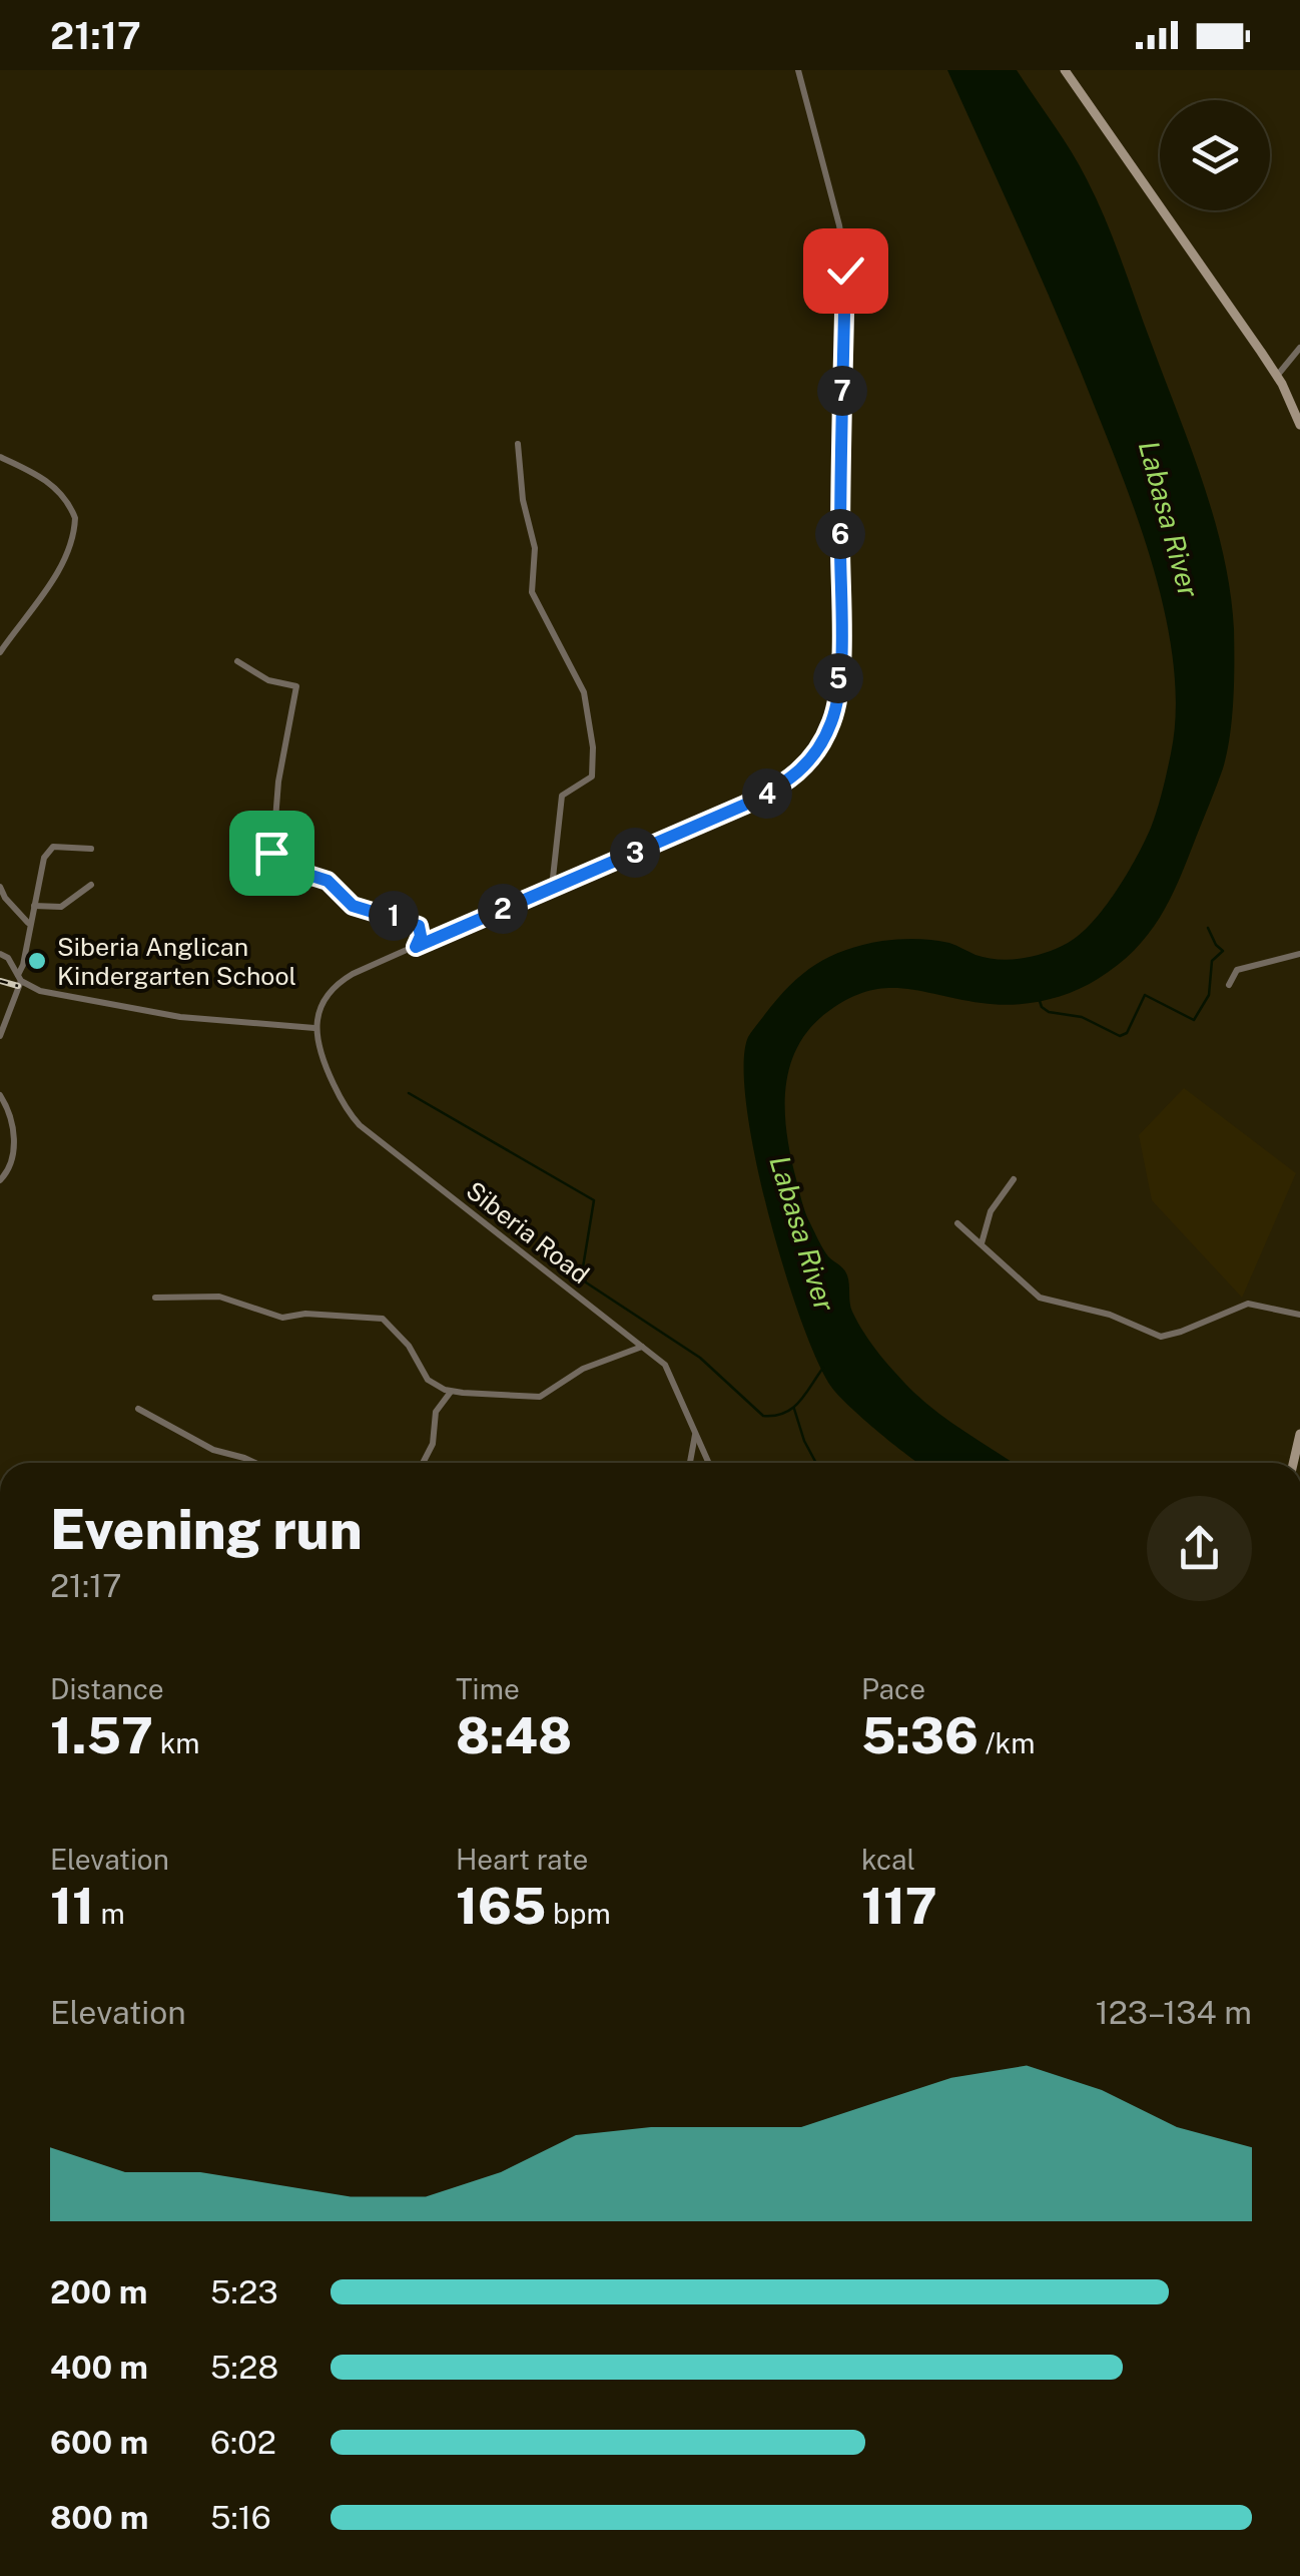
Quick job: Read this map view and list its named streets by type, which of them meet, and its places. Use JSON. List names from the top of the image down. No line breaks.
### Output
{"streets":{"street":["Siberia Road"]},"water":["Labasa River"],"places":["Siberia Anglican Kindergarten School"],"page":{"status":"21:17","pins":["7","6","5","4","3","2","1"],"heading":["Evening run","21:17"],"stats":[["Distance","1.57 km"],["Time","8:48"],["Pace","5:36 /km"],["Elevation","11 m"],["Heart rate","165 bpm"],["kcal","117"]],"chart":["Elevation","123–134 m"],"list":[{"name":"200 m","note":"5:23"},{"name":"400 m","note":"5:28"},{"name":"600 m","note":"6:02"},{"name":"800 m","note":"5:16"}]}}
